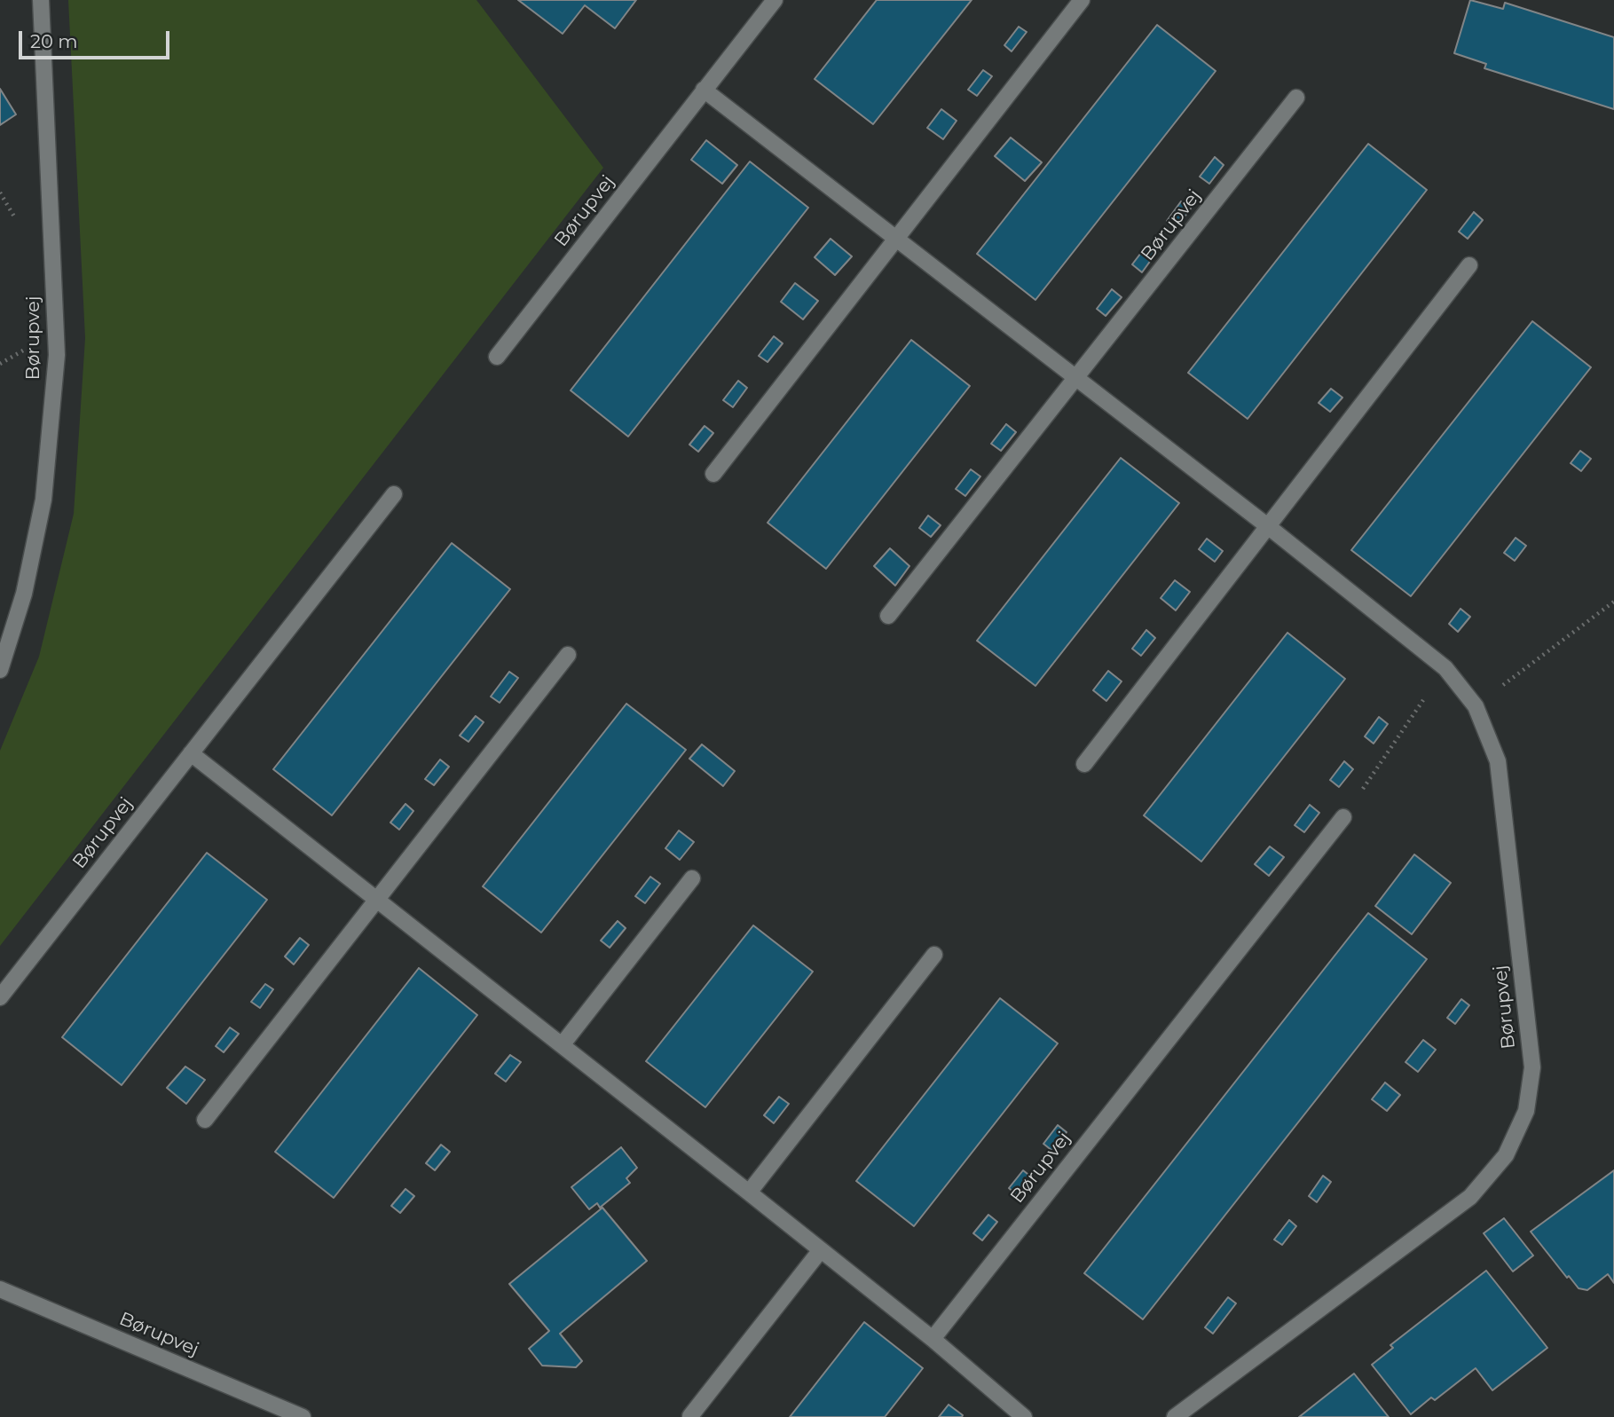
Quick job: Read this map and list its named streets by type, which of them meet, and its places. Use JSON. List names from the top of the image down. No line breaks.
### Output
{"streets":{"street":["Børupvej"]},"scale_bar":"20 m"}
